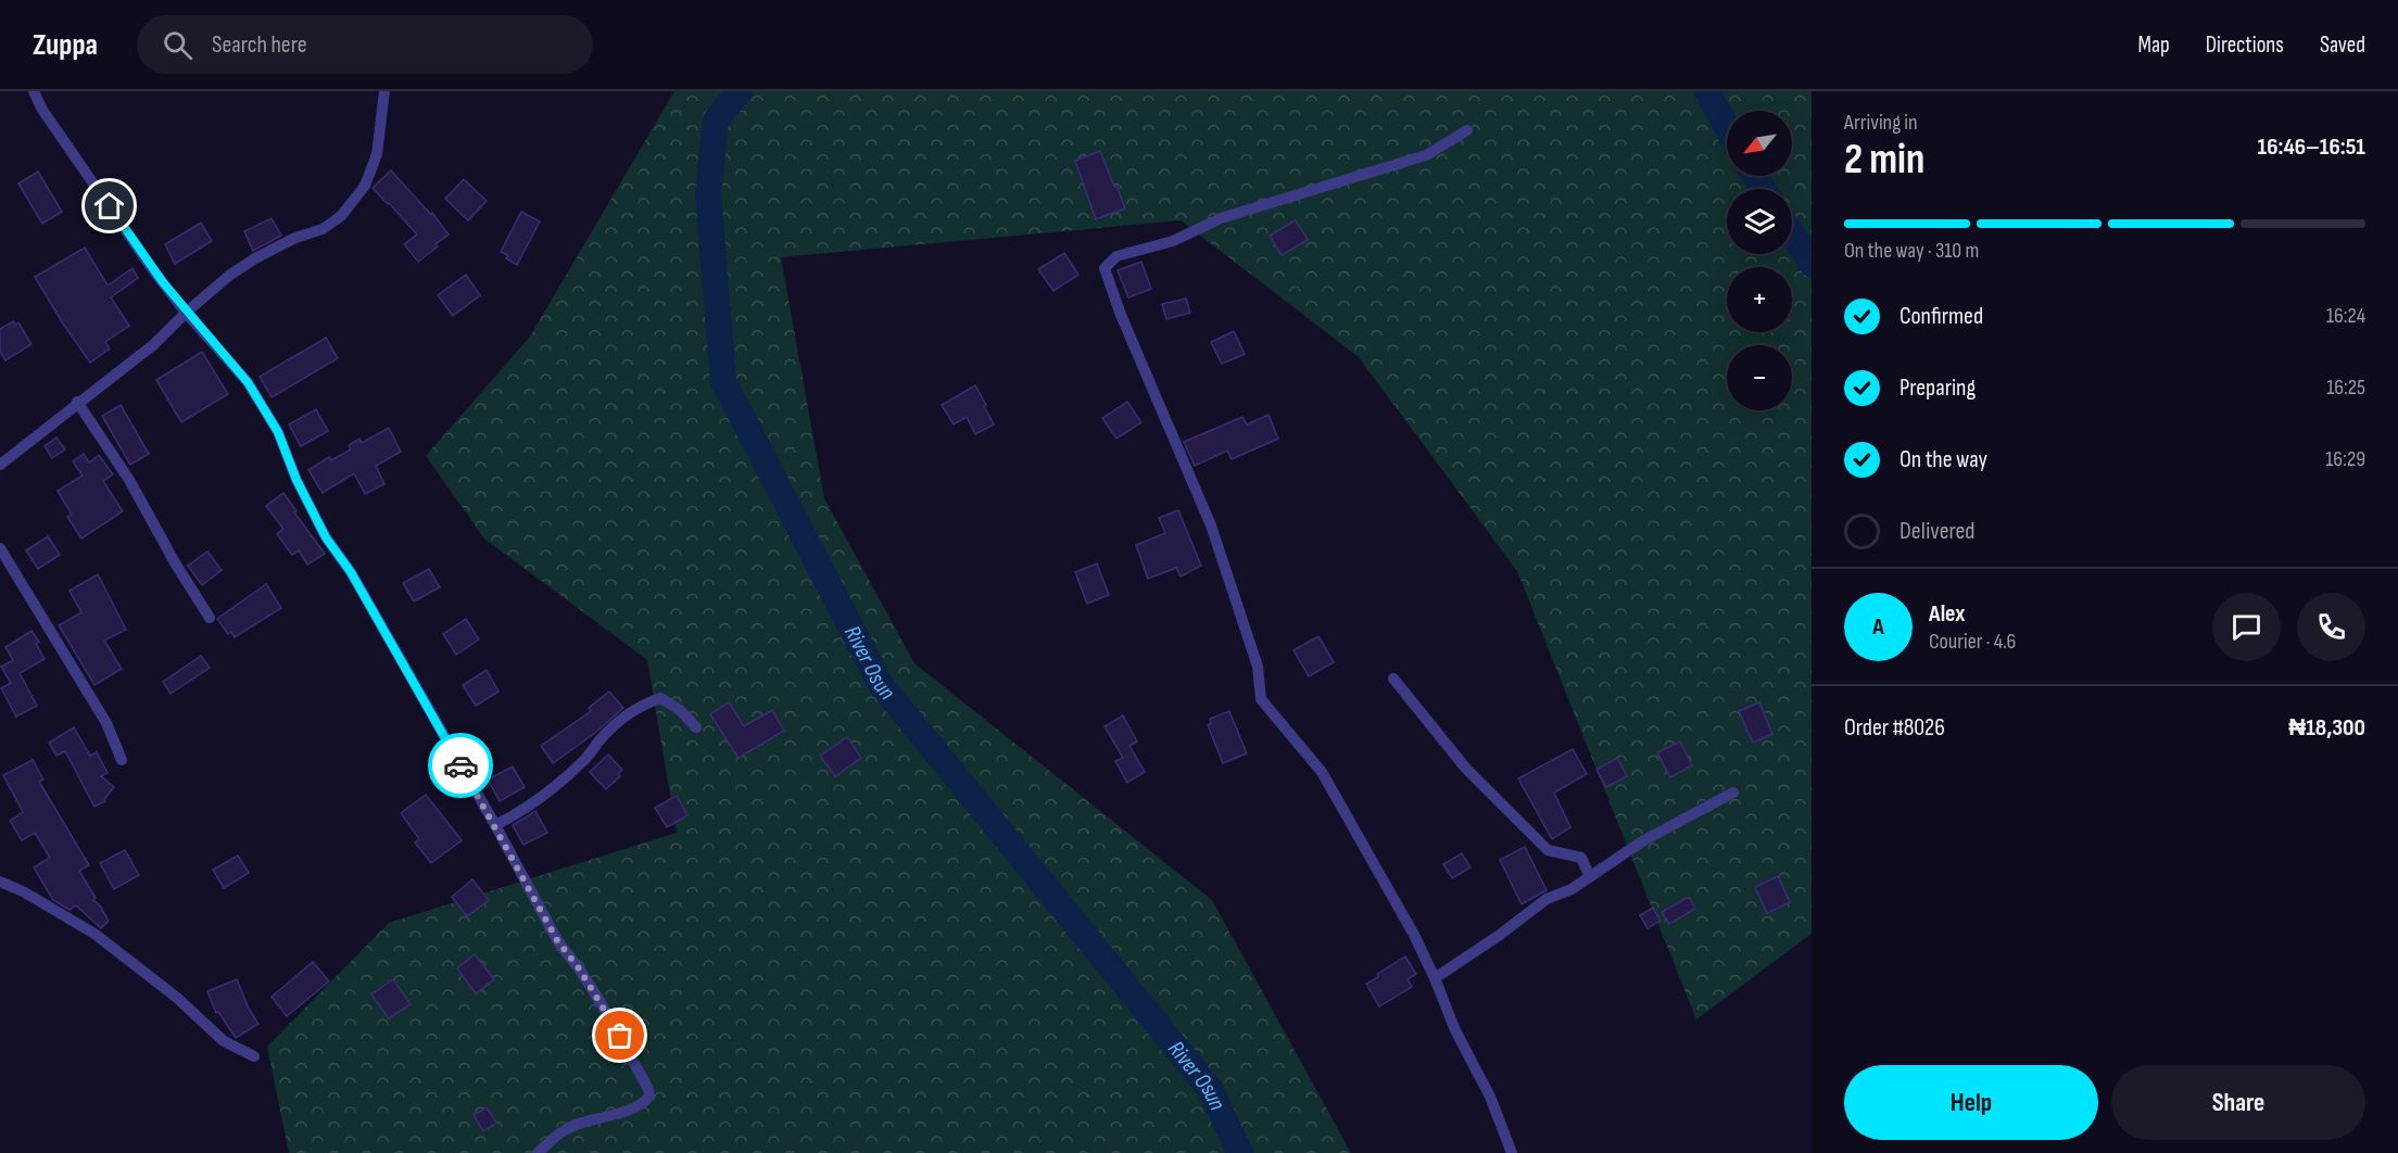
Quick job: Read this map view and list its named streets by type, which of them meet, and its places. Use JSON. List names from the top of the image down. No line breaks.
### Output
{"water":["River Osun"],"north":"bottom left","page":{"header":"Zuppa","search":"Search here","nav":["Map","Directions","Saved"],"heading":["2 min","Arriving in","16:46–16:51"],"panel":["Alex","Courier · 4.6","Order #8026","₦18,300"],"map_buttons":["+","−"],"bar":"On the way · 310 m","list":[["Confirmed","16:24"],["Preparing","16:25"],["On the way","16:29"],"Delivered"],"round":"A","buttons":["Help","Share"]}}
